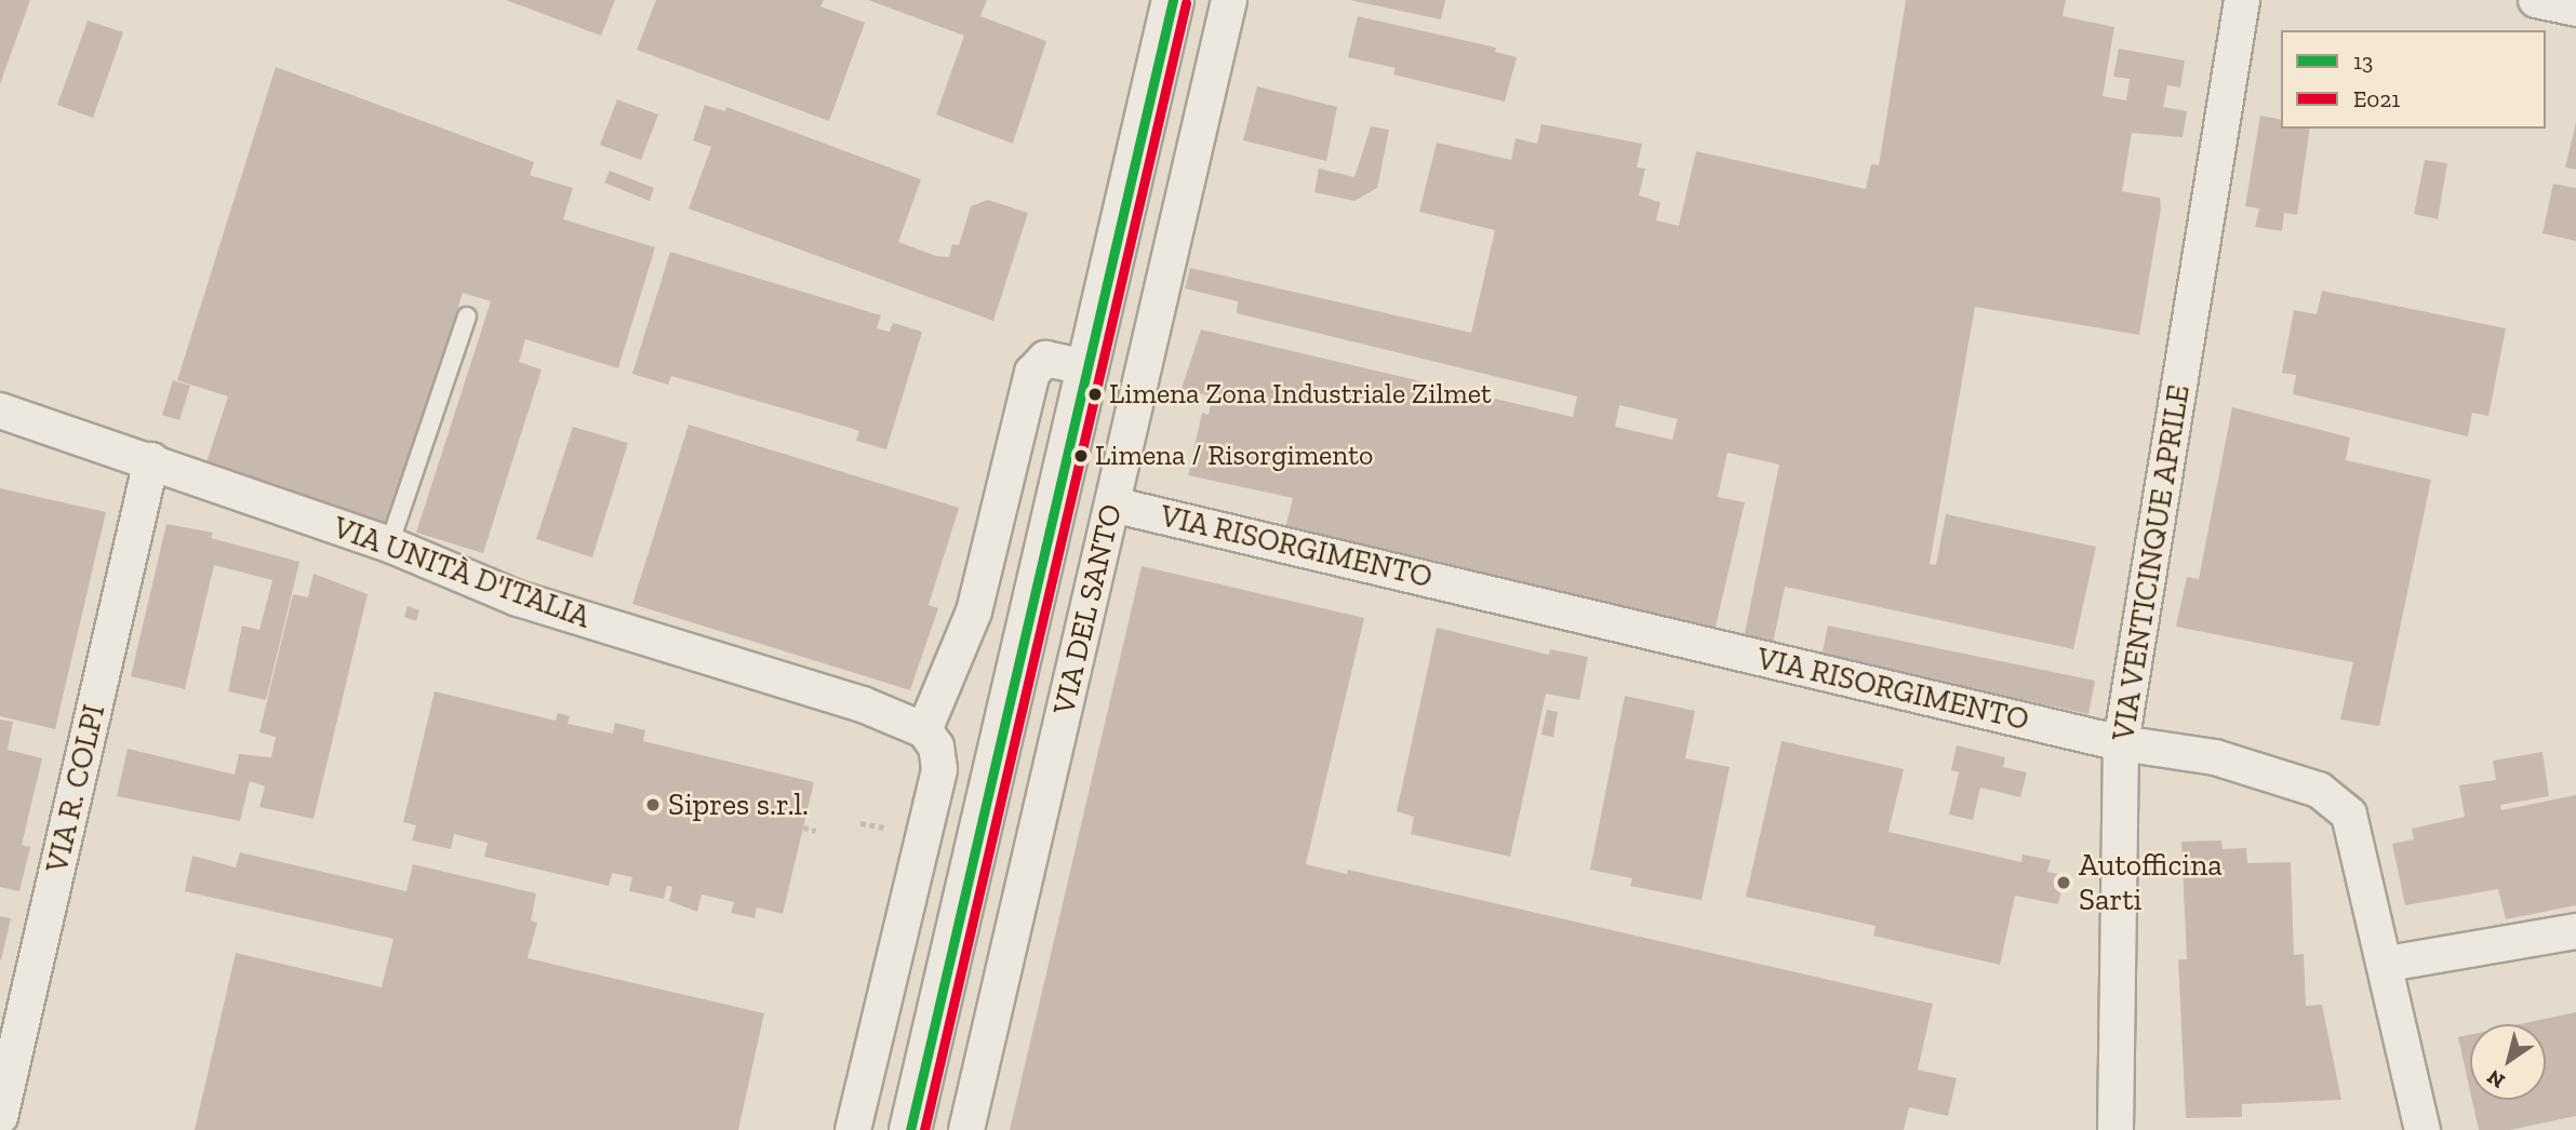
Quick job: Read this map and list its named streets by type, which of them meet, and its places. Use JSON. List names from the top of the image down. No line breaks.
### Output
{"streets":{"street":["VIA RISORGIMENTO","VIA VENTICINQUE APRILE","VIA UNITÀ D'ITALIA","VIA DEL SANTO","VIA R. COLPI"]},"crossings":[["VIA RISORGIMENTO","VIA VENTICINQUE APRILE"],["VIA RISORGIMENTO","VIA DEL SANTO"],["VIA UNITÀ D'ITALIA","VIA R. COLPI"]],"places":["Limena Zona Industriale Zilmet","Limena / Risorgimento","Sipres s.r.l.","Autofficina Sarti"],"lines":["transit line 13","transit line E021"],"legend":["13","E021"],"north":"bottom left"}
